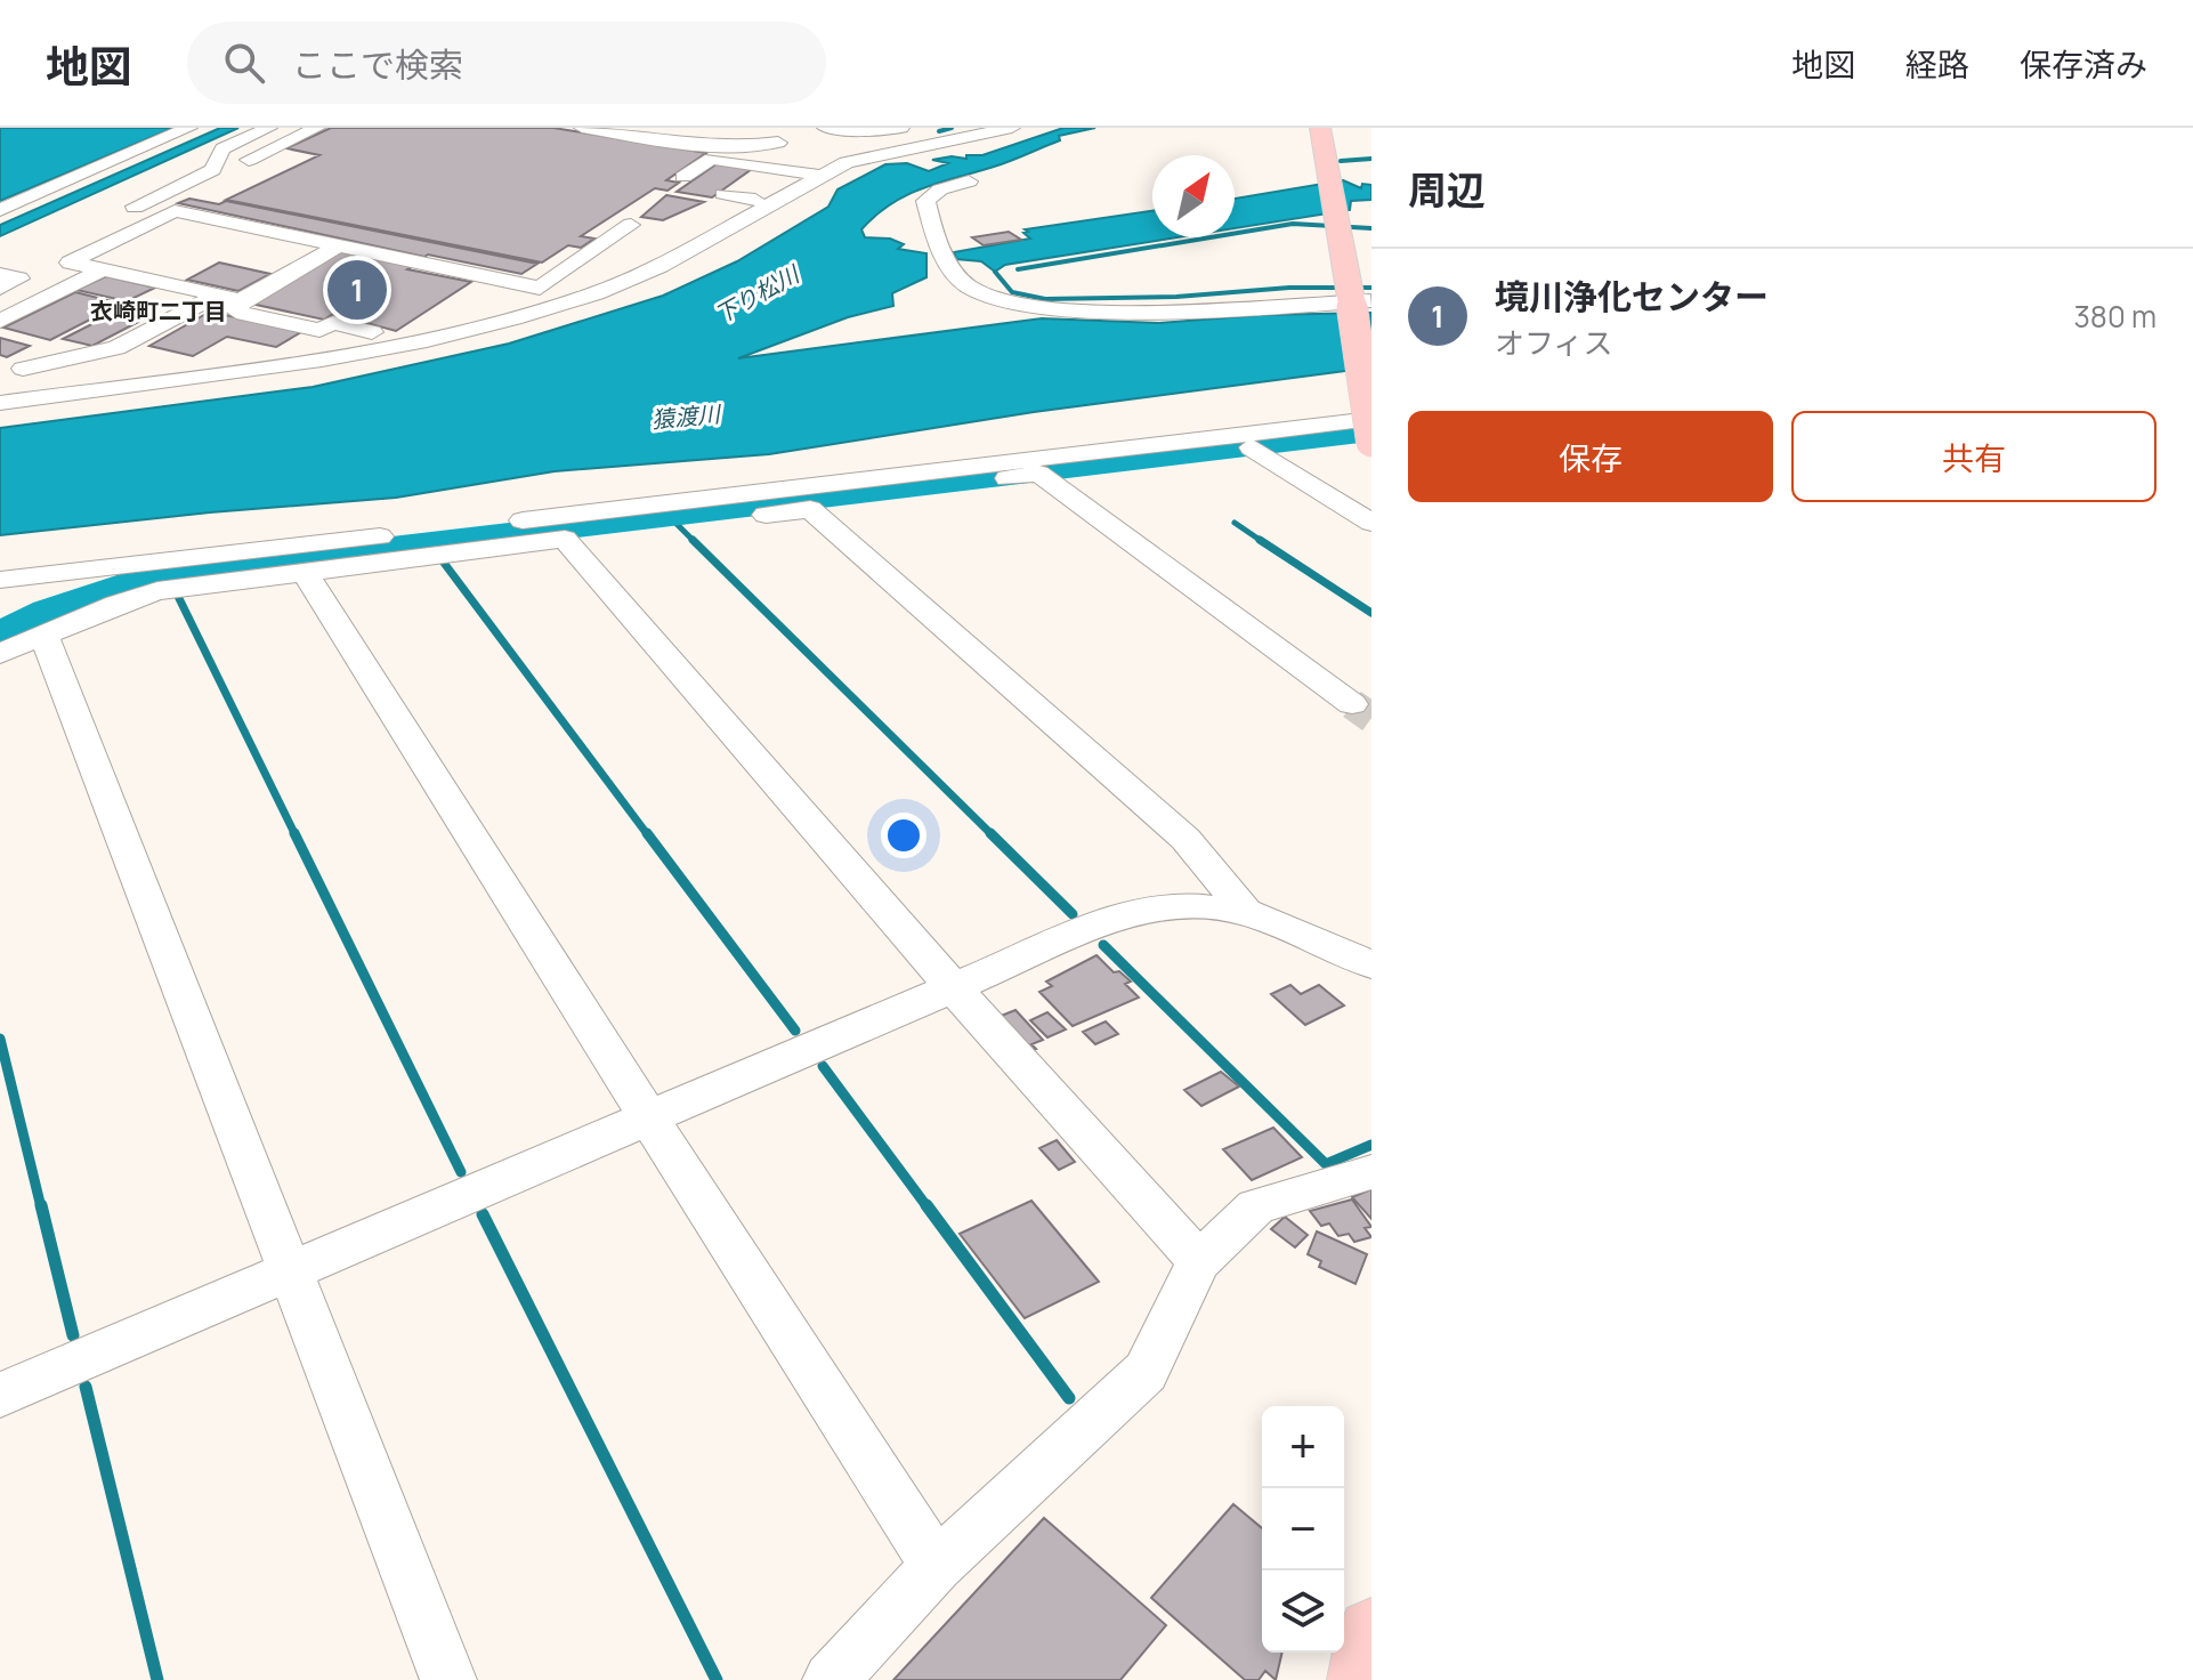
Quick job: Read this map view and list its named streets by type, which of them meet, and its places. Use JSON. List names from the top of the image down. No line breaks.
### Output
{"districts":["衣崎町二丁目"],"water":["下り松川","猿渡川"],"north":"top right","page":{"header":"地図","search":"ここで検索","nav":["地図","経路","保存済み"],"heading":"周辺","list":[{"mark":"1","name":"境川浄化センター","note":"オフィス","value":"380 m"}],"pins":"1","buttons":["保存","共有"],"map_buttons":["+","−"]}}
